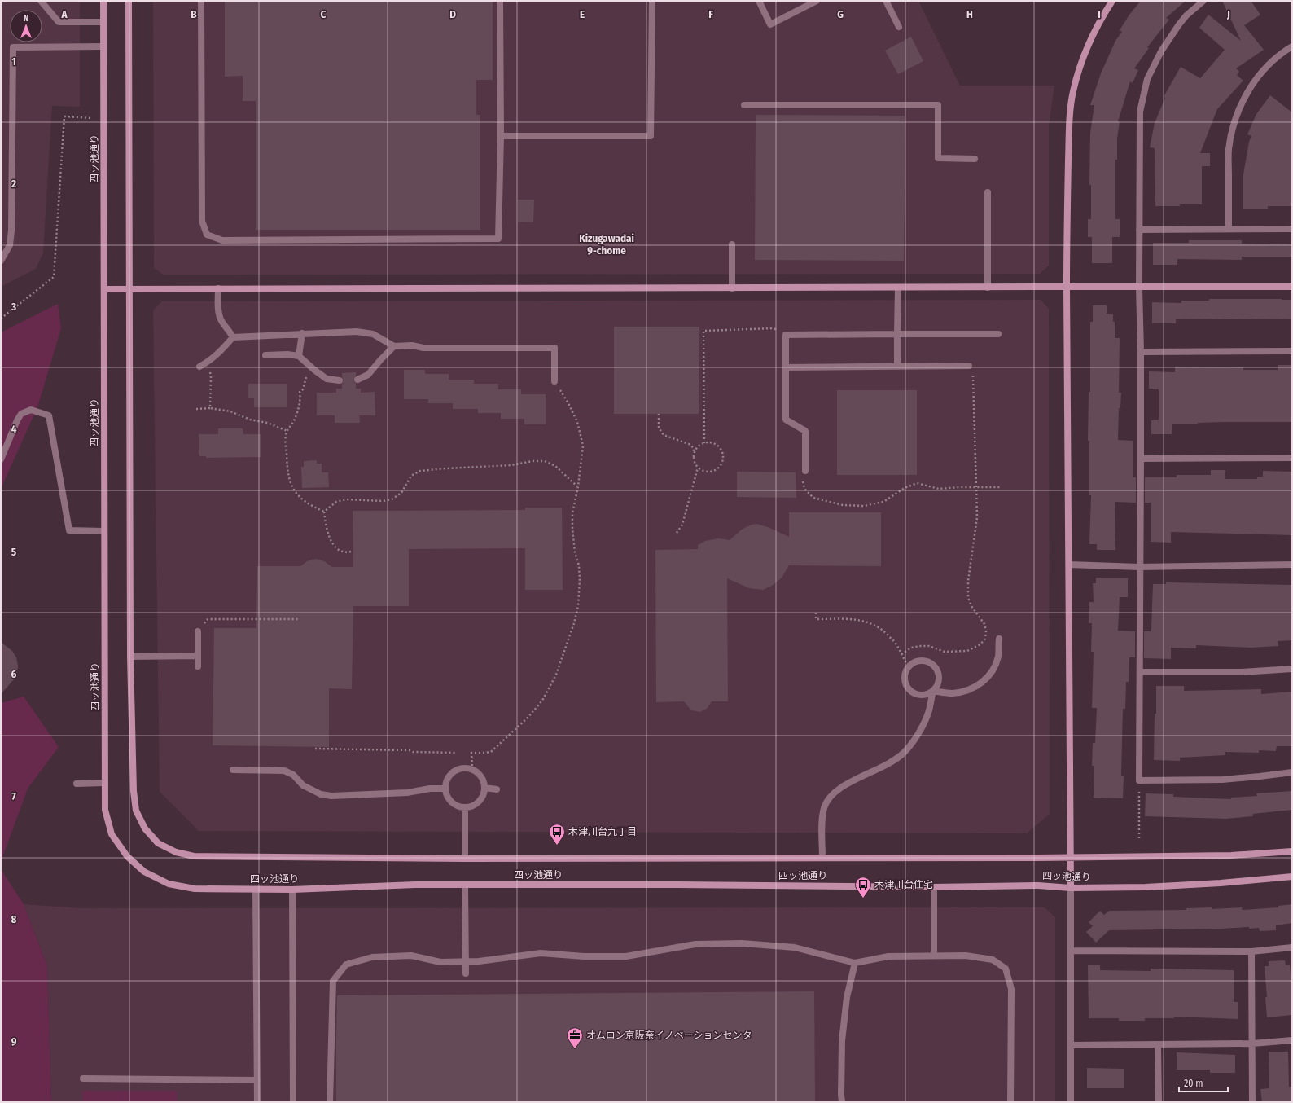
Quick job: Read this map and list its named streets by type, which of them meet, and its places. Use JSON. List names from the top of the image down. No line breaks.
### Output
{"streets":{"main road":["四ッ池通り"]},"districts":["Kizugawadai 9-chome"],"places":{"bus stop":["木津川台九丁目","木津川台住宅"],"office":["オムロン京阪奈イノベーションセンタ"]},"scale_bar":"20 m","north":"top","grid":{"columns":["A","B","C","D","E","F","G","H","I","J"],"rows":["1","2","3","4","5","6","7","8","9"]}}
